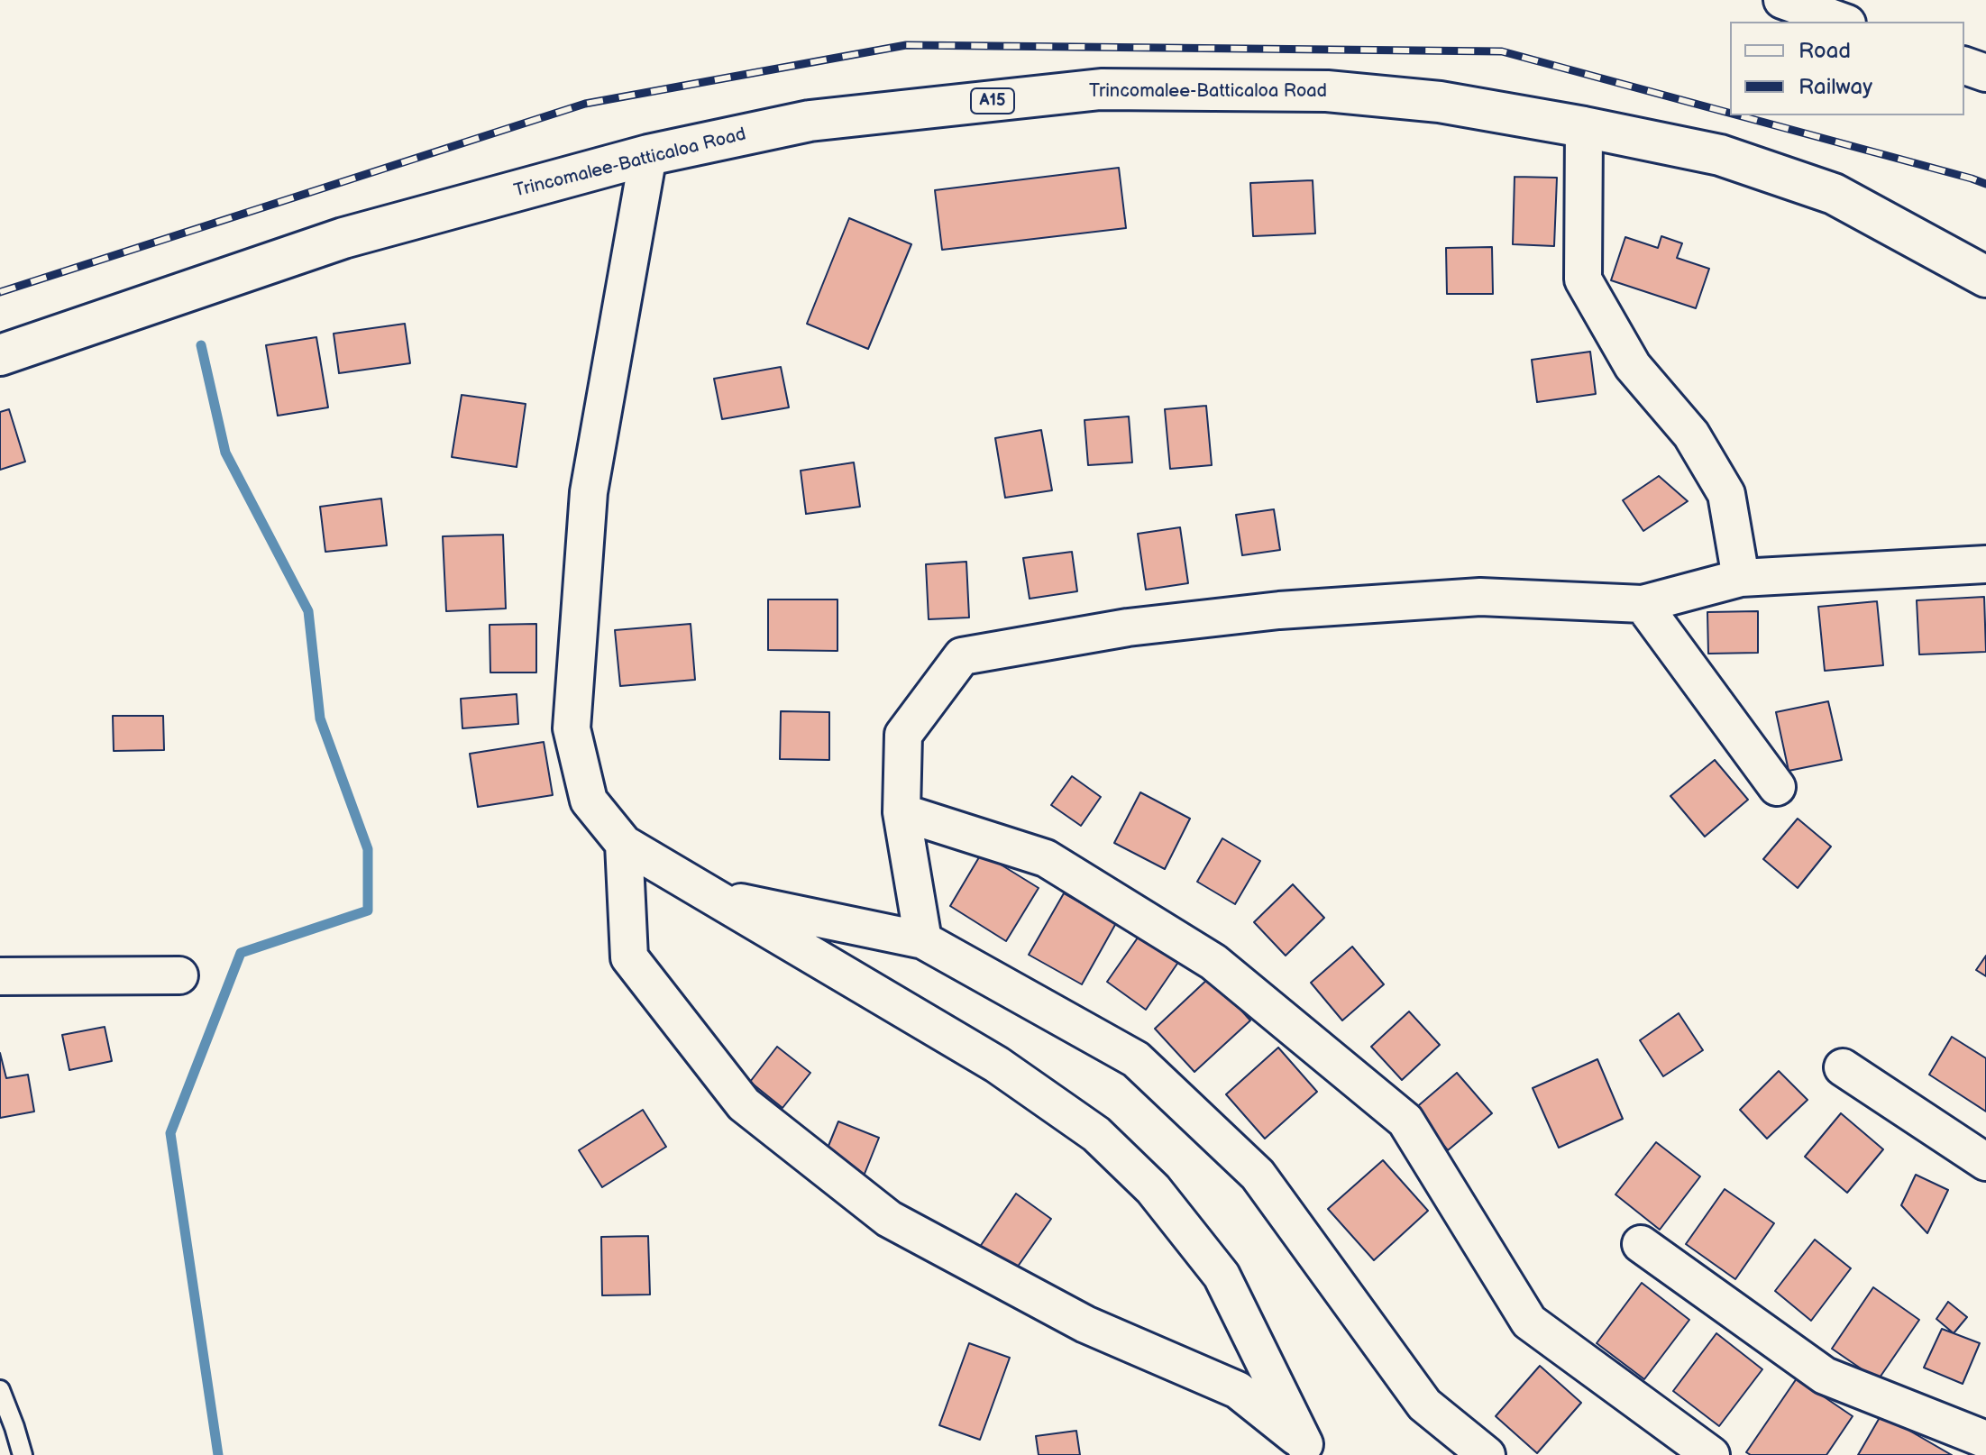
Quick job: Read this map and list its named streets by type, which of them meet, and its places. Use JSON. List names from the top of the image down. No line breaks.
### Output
{"streets":{"highway":["Trincomalee-Batticaloa Road","A15"]},"legend":["Road","Railway"]}
